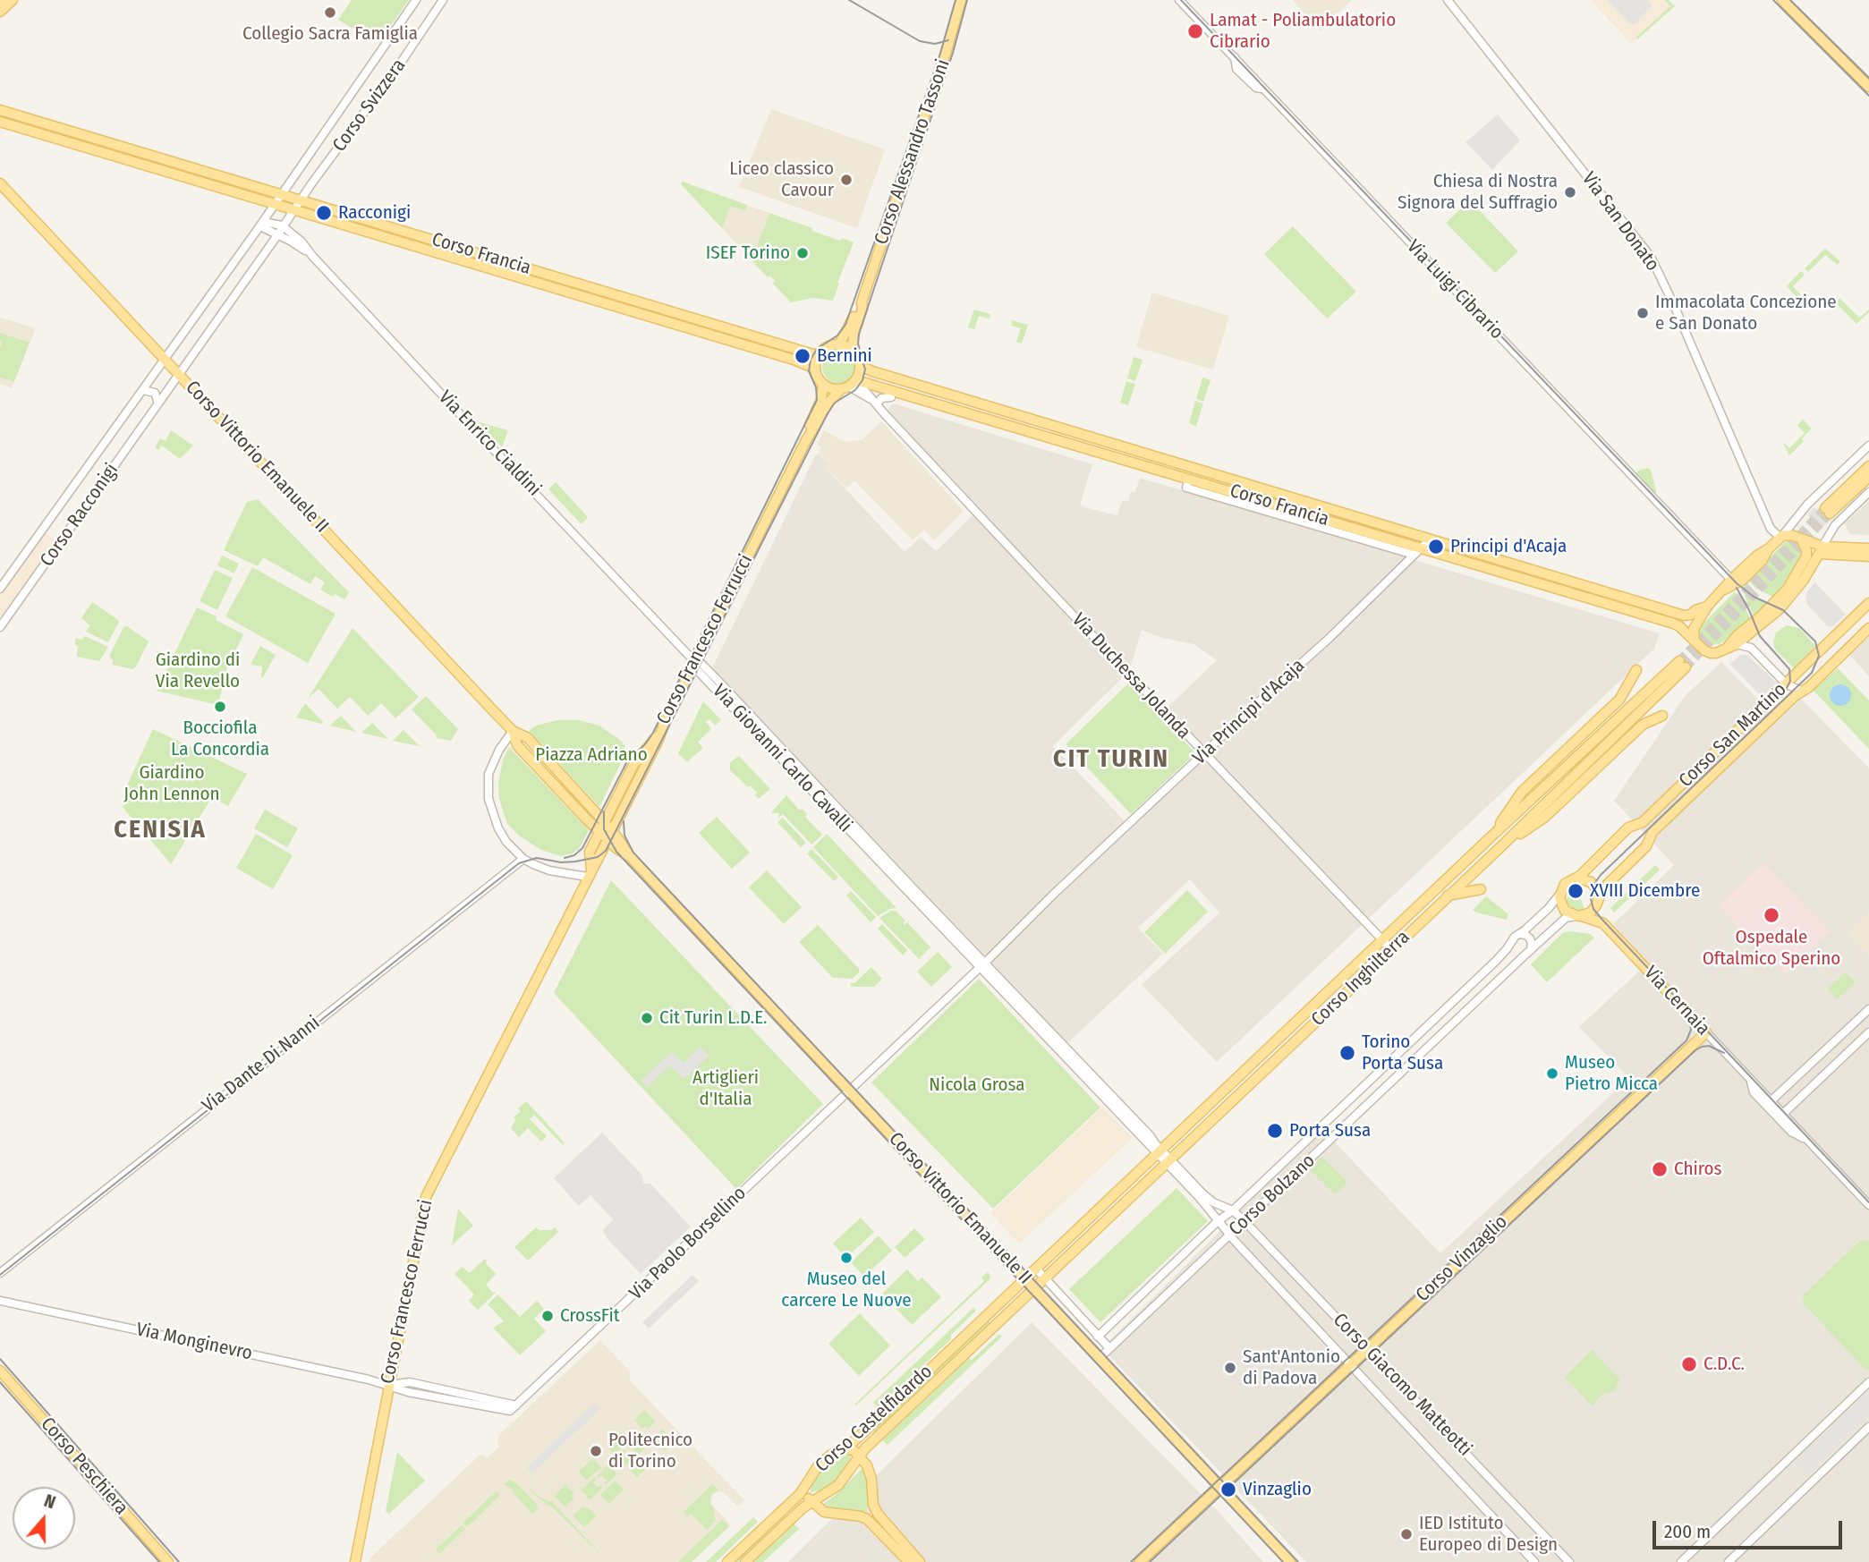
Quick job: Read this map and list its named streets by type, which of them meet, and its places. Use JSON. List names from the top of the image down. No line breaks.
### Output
{"streets":{"main road":["Corso Alessandro Tassoni","Corso Francia","Corso Vittorio Emanuele II","Corso Francesco Ferrucci","Corso San Martino","Corso Inghilterra","Via Cernaia","Corso Vinzaglio","Corso Castelfidardo","Corso Peschiera"],"street":["Corso Svizzera","Via San Donato","Via Luigi Cibrario","Via Enrico Cialdini","Corso Racconigi","Via Duchessa Jolanda","Via Principi d'Acaja","Via Giovanni Carlo Cavalli","Via Dante Di Nanni","Corso Bolzano","Via Paolo Borsellino","Via Monginevro","Corso Giacomo Matteotti"]},"crossings":[["Corso Svizzera","Corso Francia"],["Corso Svizzera","Corso Racconigi"],["Corso Francia","Corso Racconigi"],["Corso Francia","Via Duchessa Jolanda"],["Corso Francia","Via Principi d'Acaja"],["Via Enrico Cialdini","Corso Racconigi"],["Via Enrico Cialdini","Corso Francesco Ferrucci"],["Via Enrico Cialdini","Via Giovanni Carlo Cavalli"],["Corso Vittorio Emanuele II","Corso Racconigi"],["Corso Vittorio Emanuele II","Corso Francesco Ferrucci"],["Corso Vittorio Emanuele II","Corso Inghilterra"],["Corso Vittorio Emanuele II","Corso Bolzano"],["Corso Vittorio Emanuele II","Via Paolo Borsellino"],["Corso Vittorio Emanuele II","Corso Vinzaglio"],["Corso Vittorio Emanuele II","Corso Castelfidardo"],["Corso Francesco Ferrucci","Via Giovanni Carlo Cavalli"],["Corso Francesco Ferrucci","Via Monginevro"],["Via Duchessa Jolanda","Via Principi d'Acaja"],["Via Duchessa Jolanda","Corso Inghilterra"],["Via Principi d'Acaja","Via Giovanni Carlo Cavalli"],["Via Principi d'Acaja","Via Paolo Borsellino"],["Corso San Martino","Via Cernaia"],["Corso San Martino","Corso Bolzano"],["Via Giovanni Carlo Cavalli","Corso Inghilterra"],["Via Giovanni Carlo Cavalli","Corso Giacomo Matteotti"],["Corso Inghilterra","Corso Castelfidardo"],["Via Cernaia","Corso Bolzano"],["Via Cernaia","Corso Vinzaglio"],["Corso Bolzano","Corso Giacomo Matteotti"],["Via Paolo Borsellino","Via Monginevro"],["Corso Vinzaglio","Corso Giacomo Matteotti"]],"districts":["CIT TURIN","CENISIA"],"parks":["Giardino di Via Revello","Piazza Adriano","Giardino John Lennon","Artiglieri d'Italia","Nicola Grosa"],"places":["Collegio Sacra Famiglia","Lamat - Poliambulatorio Cibrario","Liceo classico Cavour","Chiesa di Nostra Signora del Suffragio","Racconigi","ISEF Torino","Immacolata Concezione e San Donato","Bernini","Principi d'Acaja","Bocciofila La Concordia","XVIII Dicembre","Ospedale Oftalmico Sperino","Cit Turin L.D.E.","Torino Porta Susa","Museo Pietro Micca","Porta Susa","Chiros","Museo del carcere Le Nuove","CrossFit","C.D.C.","Sant'Antonio di Padova","Politecnico di Torino","Vinzaglio","IED Istituto Europeo di Design"],"scale_bar":"200 m","north":"top"}
